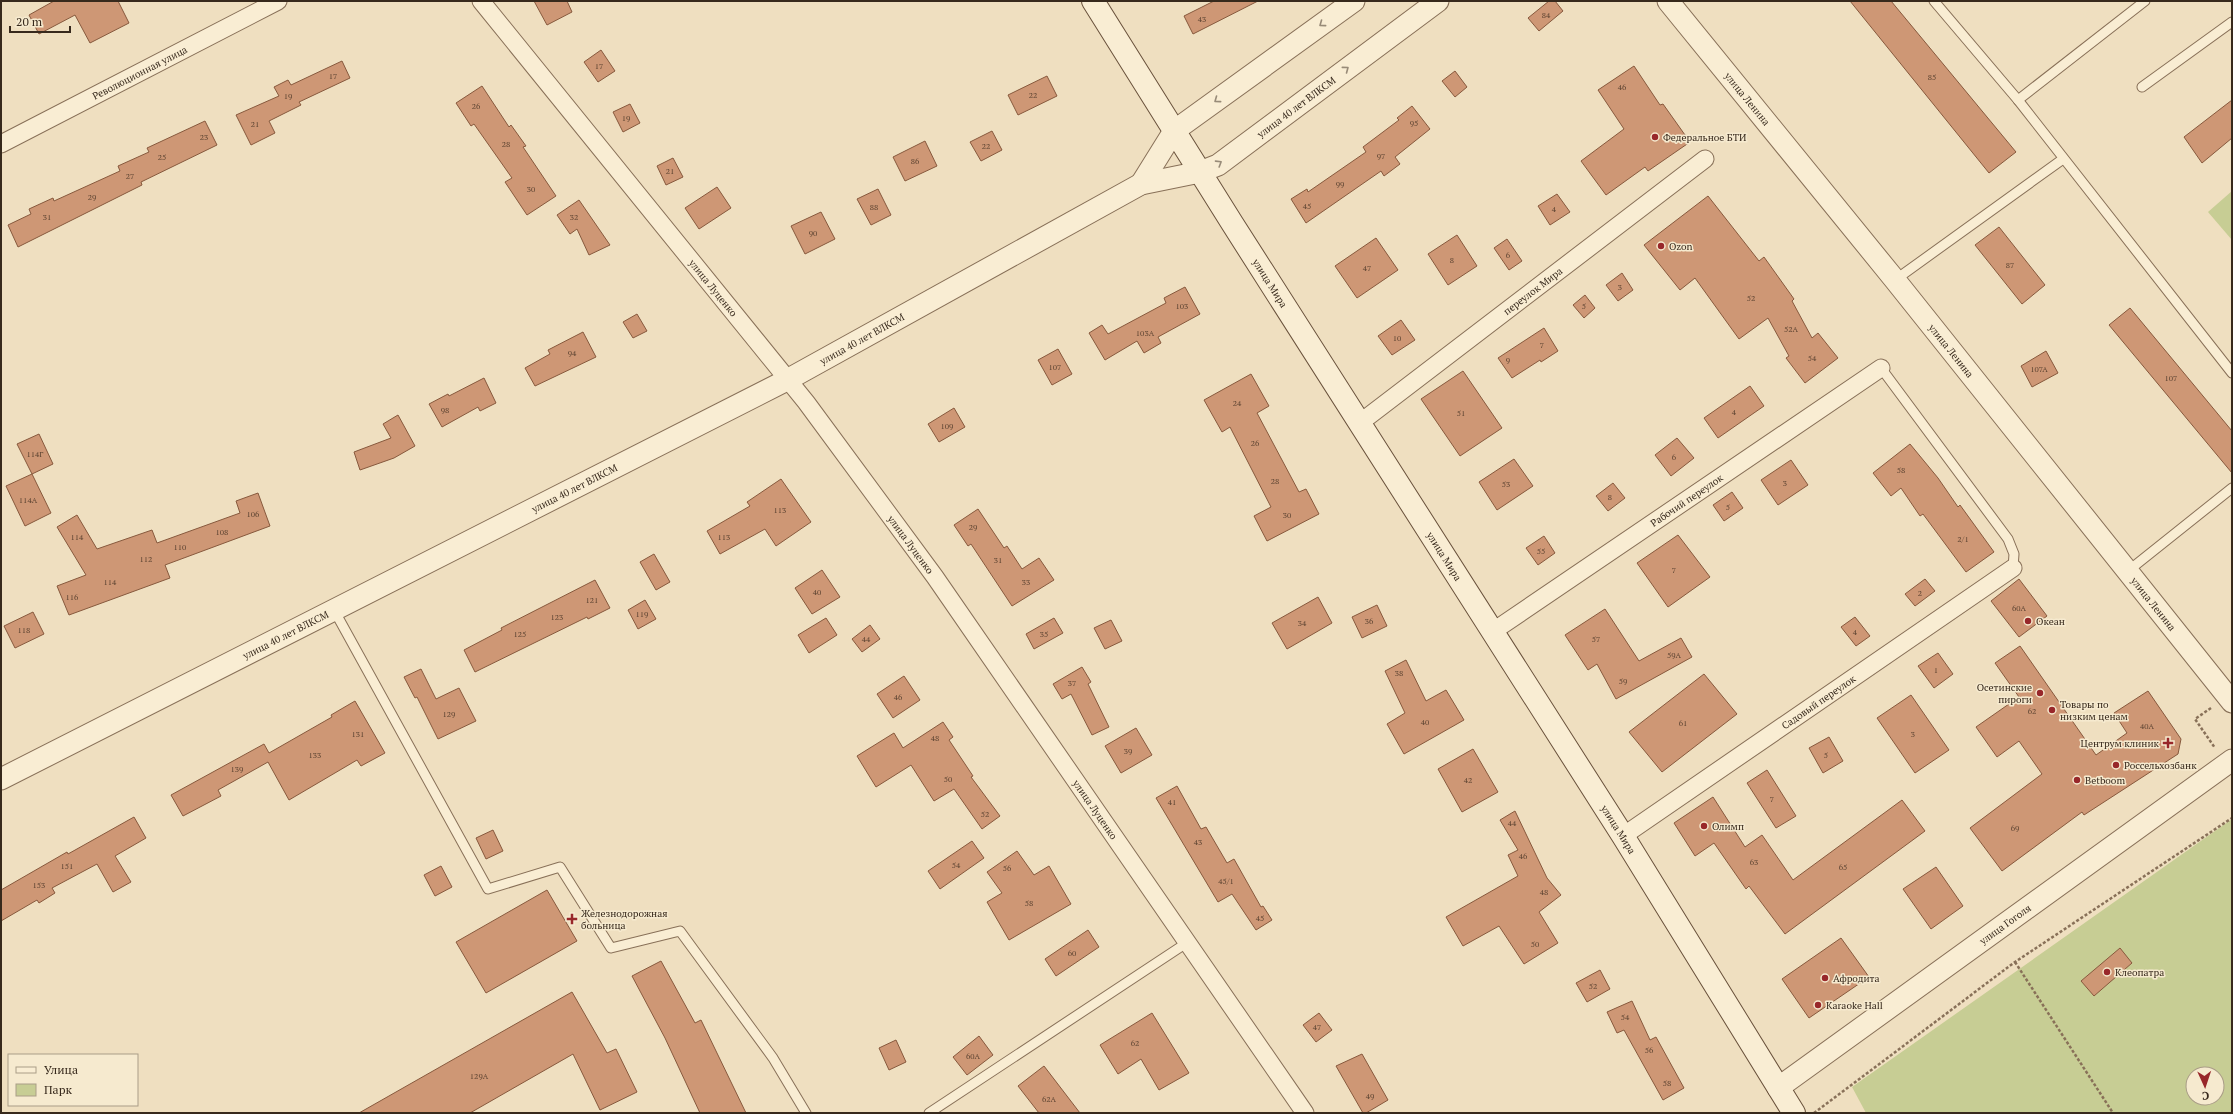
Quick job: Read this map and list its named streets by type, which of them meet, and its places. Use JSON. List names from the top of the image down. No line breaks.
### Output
{"streets":{"main road":["улица Мира"],"street":["Революционная улица","улица Ленина","улица 40 лет ВЛКСМ","улица Луценко","переулок Мира","Рабочий переулок","Садовый переулок","улица Гоголя"]},"crossings":[["улица 40 лет ВЛКСМ","улица Мира"],["улица 40 лет ВЛКСМ","улица Луценко"],["улица Мира","переулок Мира"],["улица Мира","Рабочий переулок"],["улица Мира","Садовый переулок"],["улица Мира","улица Гоголя"]],"places":{"other":["Федеральное БТИ","Ozon","Океан","Осетинские пироги","Товары по низким ценам","Россельхозбанк","Betboom","Олимп","Клеопатра","Афродита","Karaoke Hall"],"health":["Центрум клиник","Железнодорожная больница"]},"house_numbers":["84","43","17","17","85","46","22","19","26","19","95","21","23","28","22","97","25","86","21","27","99","30","29","45","88","4","31","32","90","6","8","87","47","3","52","103","5","52А","103А","10","7","94","54","9","107","107А","107","24","98","4","51","109","26","114Г","6","58","28","3","53","8","114А","5","113","106","30","29","108","114","113","2/1","110","55","112","31","7","114","33","40","2","116","121","60А","119","123","36","34","118","4","125","35","44","57","59А","1","38","59","37","46","62","129","40","61","40А","131","3","48","39","133","5","139","50","42","7","41","52","44","69","43","46","63","54","151","65","56","45/1","153","48","58","45","50","60","52","54","47","62","56","60А","129А","58","49","62А"],"legend":["Улица","Парк"],"scale_bar":"20 m","north":"bottom"}
